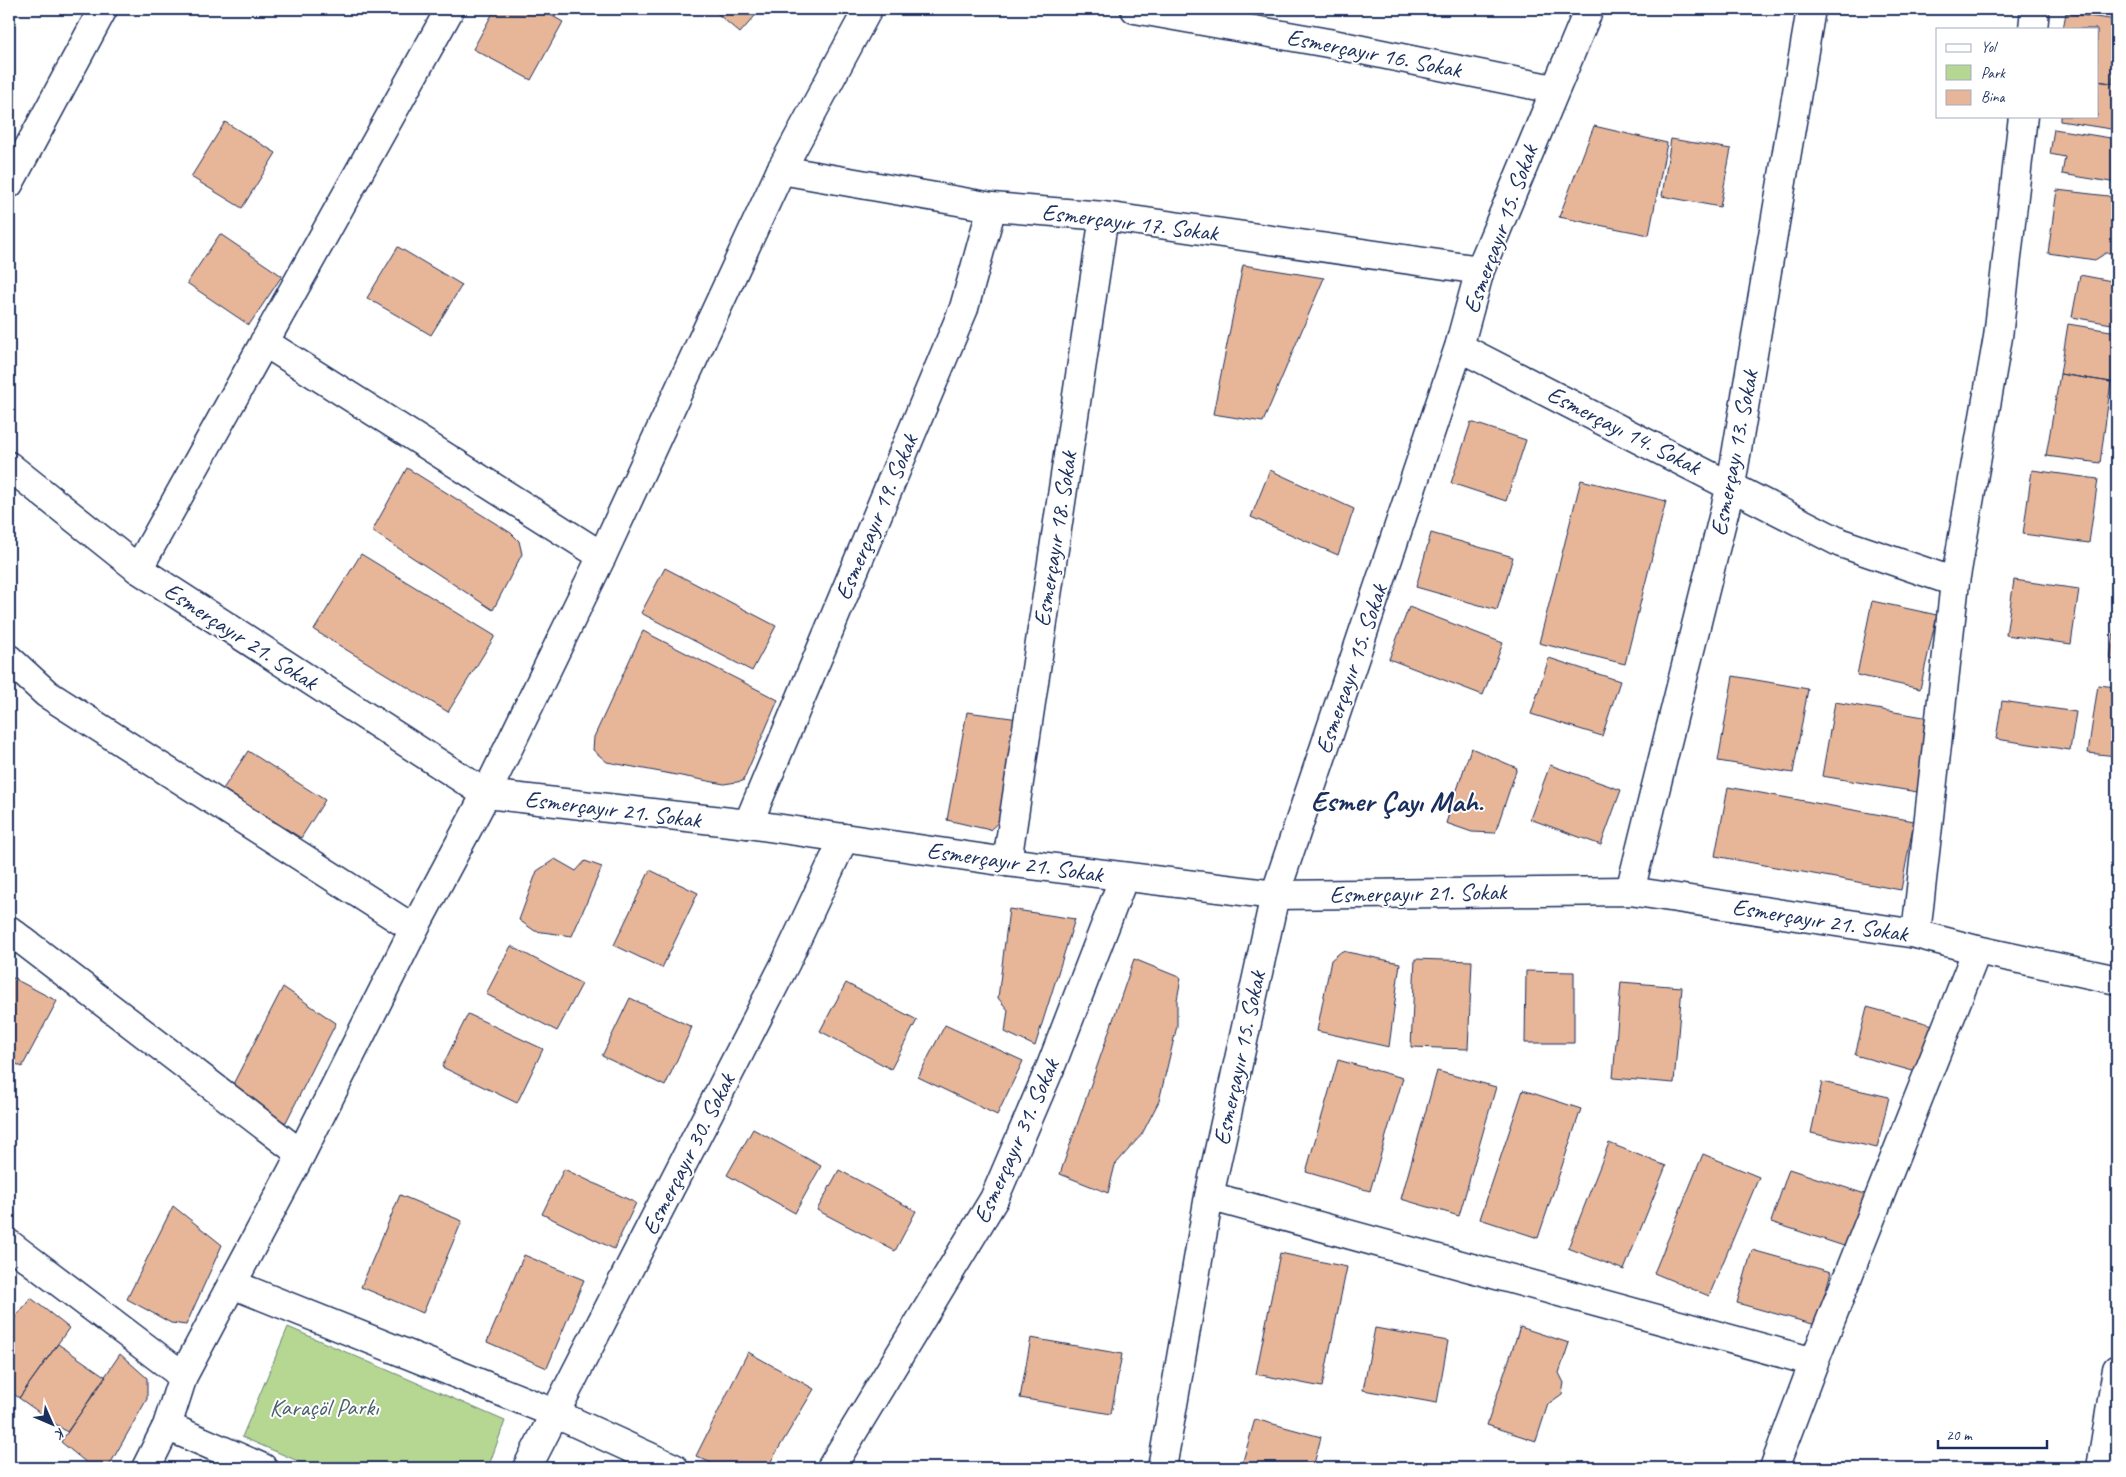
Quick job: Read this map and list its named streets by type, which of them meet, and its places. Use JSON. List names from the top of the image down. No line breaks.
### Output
{"streets":{"street":["Esmerçayır 16. Sokak","Esmerçayır 17. Sokak","Esmerçayır 15. Sokak","Esmerçayı 14. Sokak","Esmerçayı 13. Sokak","Esmerçayır 19. Sokak","Esmerçayır 18. Sokak","Esmerçayır 21. Sokak","Esmerçayır 31. Sokak","Esmerçayır 30. Sokak"]},"crossings":[["Esmerçayır 16. Sokak","Esmerçayır 15. Sokak"],["Esmerçayır 17. Sokak","Esmerçayır 15. Sokak"],["Esmerçayır 17. Sokak","Esmerçayır 19. Sokak"],["Esmerçayır 17. Sokak","Esmerçayır 18. Sokak"],["Esmerçayır 15. Sokak","Esmerçayı 14. Sokak"],["Esmerçayır 15. Sokak","Esmerçayır 21. Sokak"],["Esmerçayı 14. Sokak","Esmerçayı 13. Sokak"],["Esmerçayı 13. Sokak","Esmerçayır 21. Sokak"],["Esmerçayır 19. Sokak","Esmerçayır 21. Sokak"],["Esmerçayır 18. Sokak","Esmerçayır 21. Sokak"],["Esmerçayır 21. Sokak","Esmerçayır 31. Sokak"],["Esmerçayır 21. Sokak","Esmerçayır 30. Sokak"]],"districts":["Esmer Çayı Mah."],"parks":["Karaçöl Parkı"],"legend":["Yol","Park","Bina"],"scale_bar":"20 m","north":"bottom right"}
